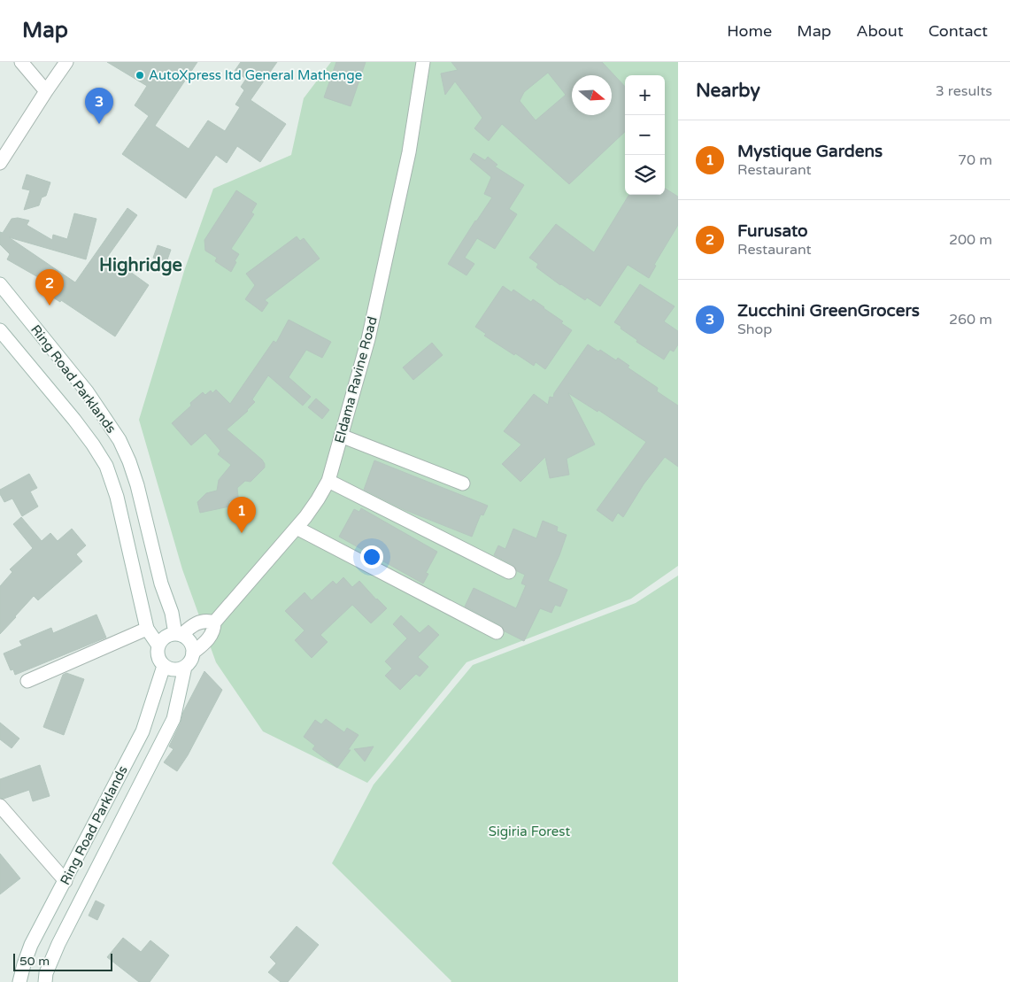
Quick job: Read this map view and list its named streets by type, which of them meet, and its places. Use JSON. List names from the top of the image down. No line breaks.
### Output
{"streets":{"street":["Ring Road Parklands","Eldama Ravine Road"]},"crossings":[["Ring Road Parklands","Eldama Ravine Road"]],"districts":["Highridge"],"parks":["Sigiria Forest"],"places":["AutoXpress ltd General Mathenge"],"scale_bar":"50 m","north":"right","page":{"header":"Map","nav":["Home","Map","About","Contact"],"heading":["Nearby","3 results"],"map_buttons":["+","−"],"pins":["3","2","1"],"list":[{"mark":"1","name":"Mystique Gardens","note":"Restaurant","value":"70 m"},{"mark":"2","name":"Furusato","note":"Restaurant","value":"200 m"},{"mark":"3","name":"Zucchini GreenGrocers","note":"Shop","value":"260 m"}],"scale":"50 m"}}
